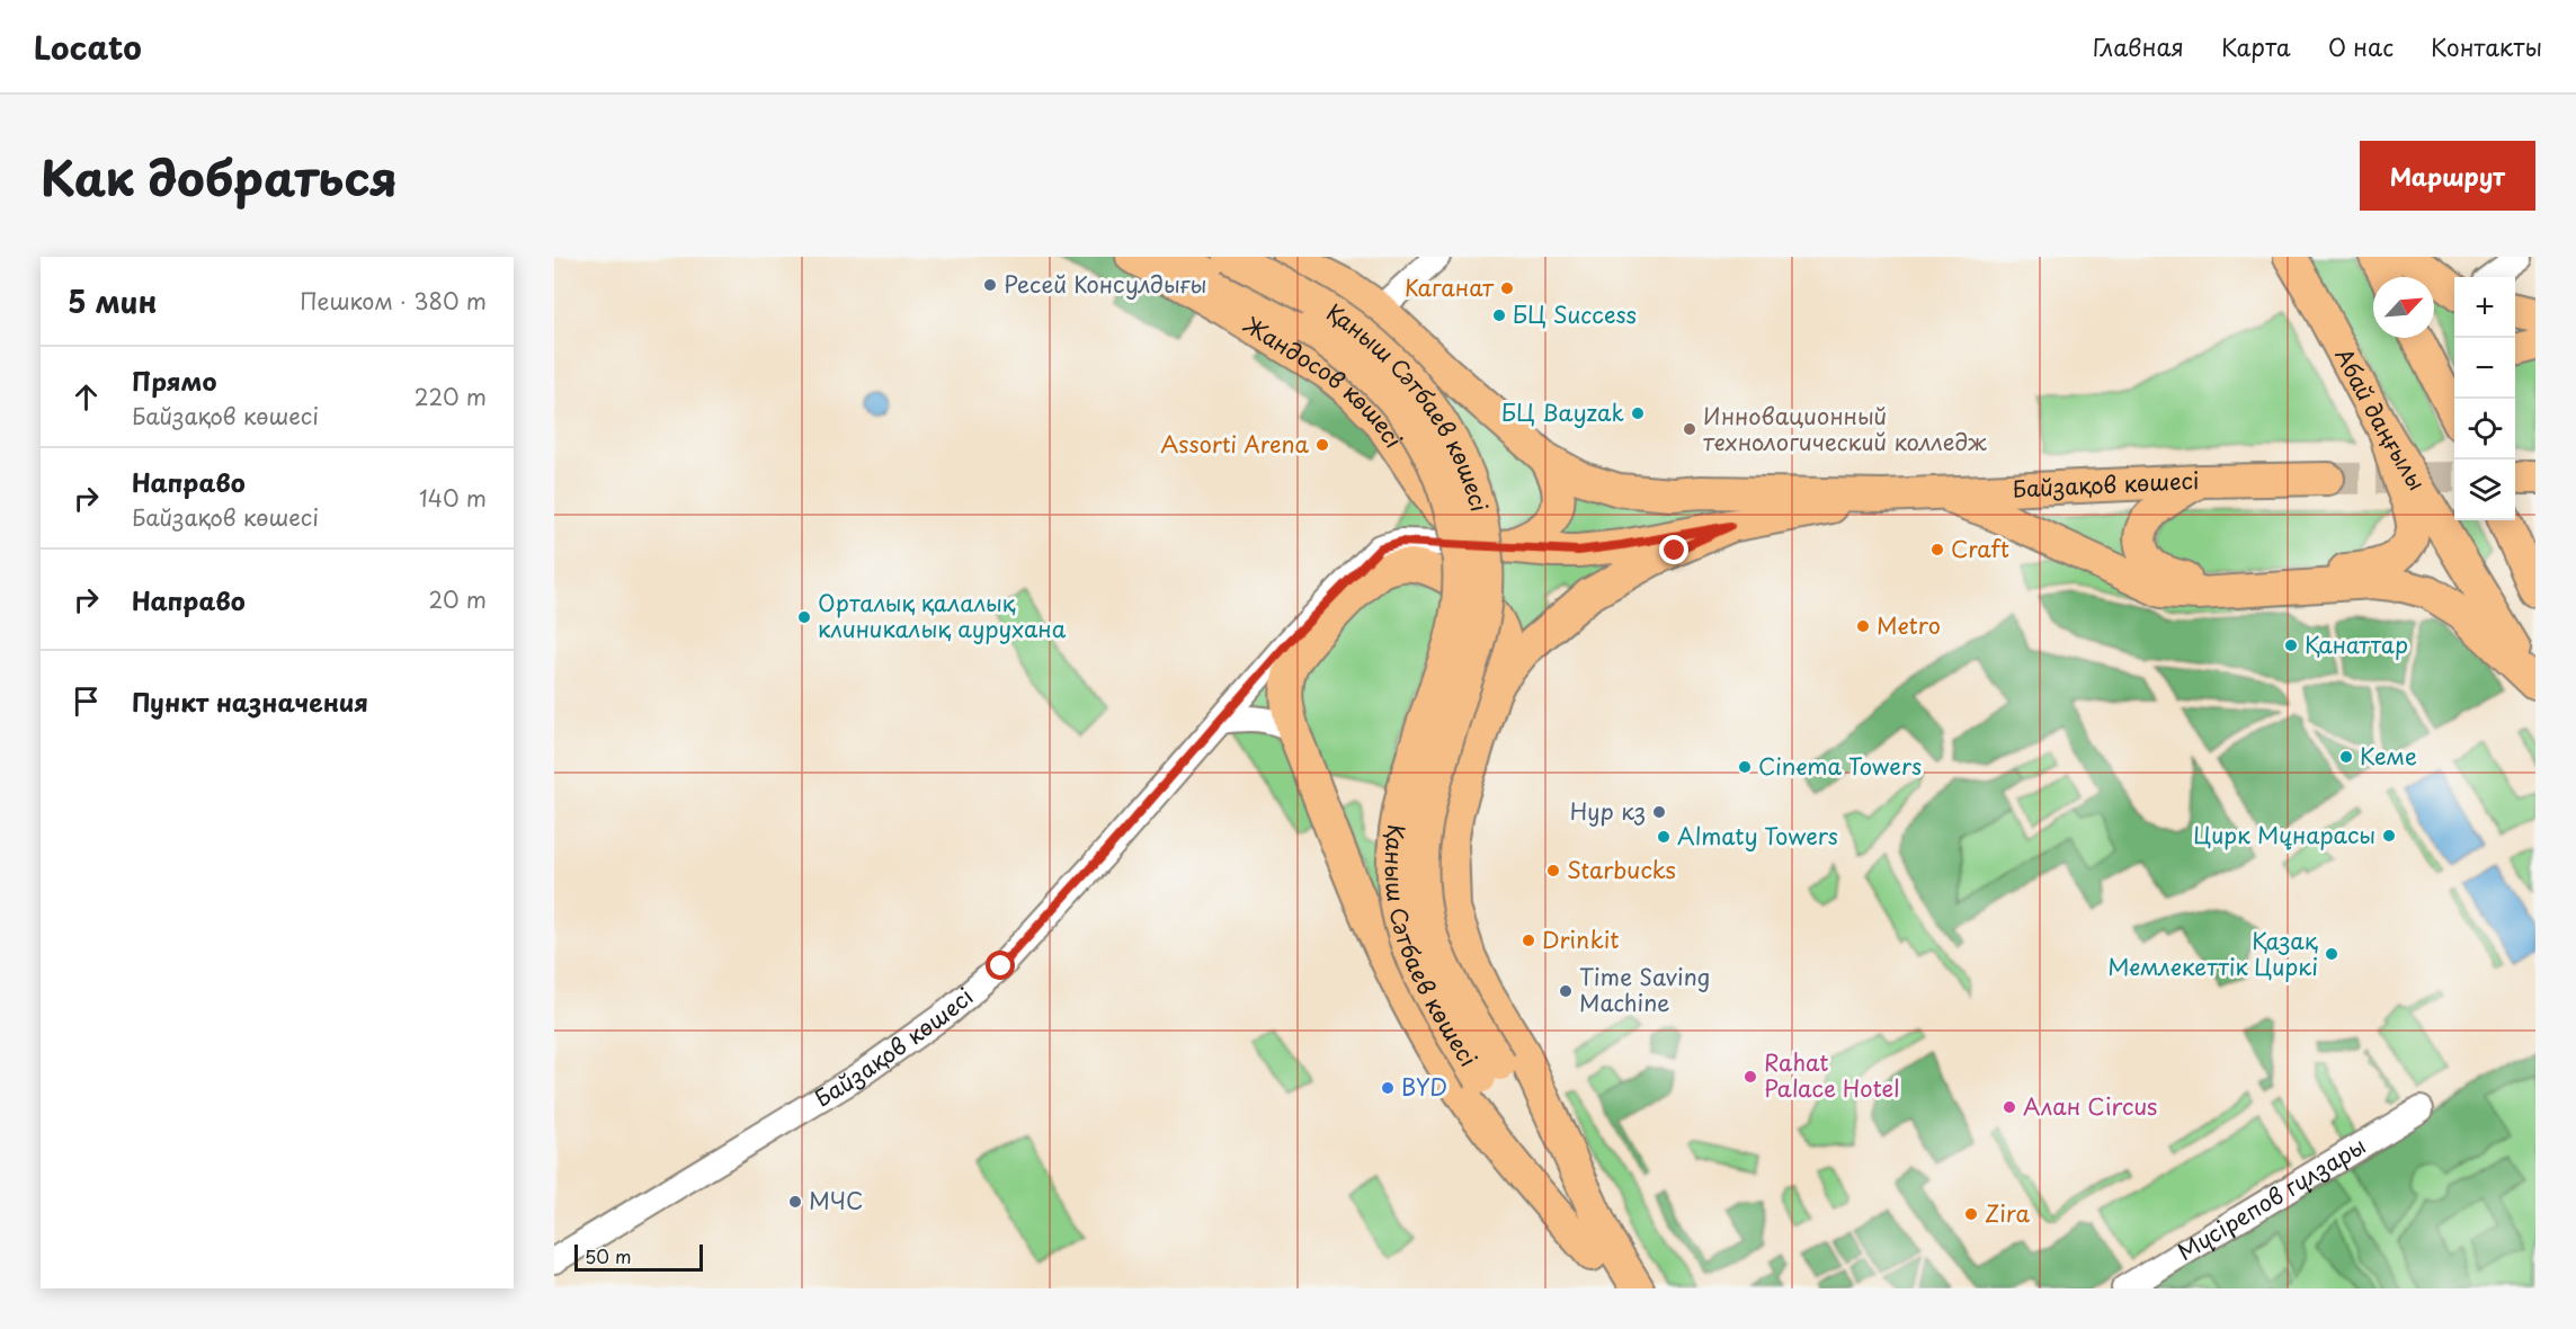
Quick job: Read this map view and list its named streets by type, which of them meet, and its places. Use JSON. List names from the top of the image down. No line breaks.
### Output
{"streets":{"main road":["Жандосов көшесі","Қаныш Сәтбаев көшесі","Абай даңғылы","Байзақов көшесі"],"street":["Мүсірепов гүлзары"]},"crossings":[["Жандосов көшесі","Байзақов көшесі"]],"places":["Ресей Консулдығы","Каганат","БЦ Success","БЦ Bayzak","Инновационный технологический колледж","Assorti Arena","Craft","Орталық қалалық клиникалық аурухана","Metro","Қанаттар","Кеме","Cinema Towers","Нур кз","Цирк Мұнарасы","Almaty Towers","Starbucks","Drinkit","Қазақ Мемлекеттік Циркі","Time Saving Machine","Rahat Palace Hotel","BYD","Алан Circus","МЧС","Zira"],"scale_bar":"50 m","north":"top right","page":{"header":"Locato","nav":["Главная","Карта","О нас","Контакты"],"title":"Как добраться","buttons":"Маршрут","heading":["5 мин","Пешком · 380 m"],"map_buttons":["+","−"],"list":[["Прямо","Байзақов көшесі","220 m"],["Направо","Байзақов көшесі","140 m"],["Направо","20 m"],"Пункт назначения"],"scale":"50 m"}}
